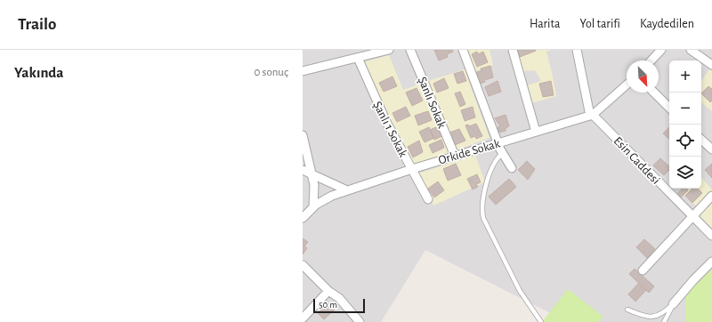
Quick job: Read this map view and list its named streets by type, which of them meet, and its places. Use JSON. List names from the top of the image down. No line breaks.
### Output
{"streets":{"street":["Şanlı Sokak","Şanlı 1 Sokak","Orkide Sokak","Esin Caddesi"]},"crossings":[["Şanlı Sokak","Orkide Sokak"],["Şanlı 1 Sokak","Orkide Sokak"],["Orkide Sokak","Esin Caddesi"]],"scale_bar":"50 m","north":"bottom right","page":{"header":"Trailo","nav":["Harita","Yol tarifi","Kaydedilen"],"heading":["Yakında","0 sonuç"],"map_buttons":["+","−"],"scale":"50 m"}}
